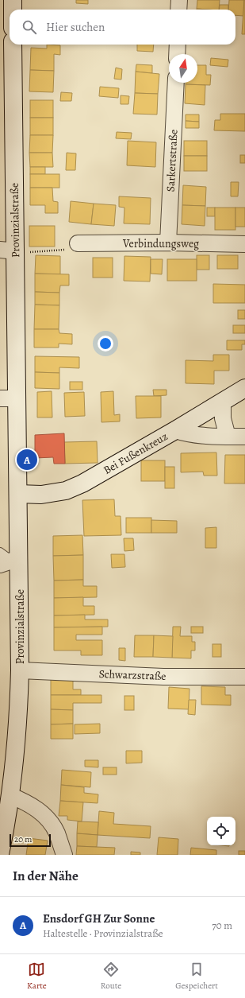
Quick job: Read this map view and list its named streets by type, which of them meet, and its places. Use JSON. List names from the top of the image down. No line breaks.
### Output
{"streets":{"street":["Sarkertstraße","Provinzialstraße","Verbindungsweg","Bei Fußenkreuz","Schwarzstraße"]},"crossings":[["Sarkertstraße","Verbindungsweg"],["Provinzialstraße","Bei Fußenkreuz"],["Provinzialstraße","Schwarzstraße"]],"scale_bar":"20 m","north":"top","page":{"search":"Hier suchen","pins":"A","scale":"20 m","heading":"In der Nähe","list":[{"mark":"A","name":"Ensdorf GH Zur Sonne","note":"Haltestelle · Provinzialstraße","value":"70 m"}],"nav":["Karte","Route","Gespeichert"]}}
